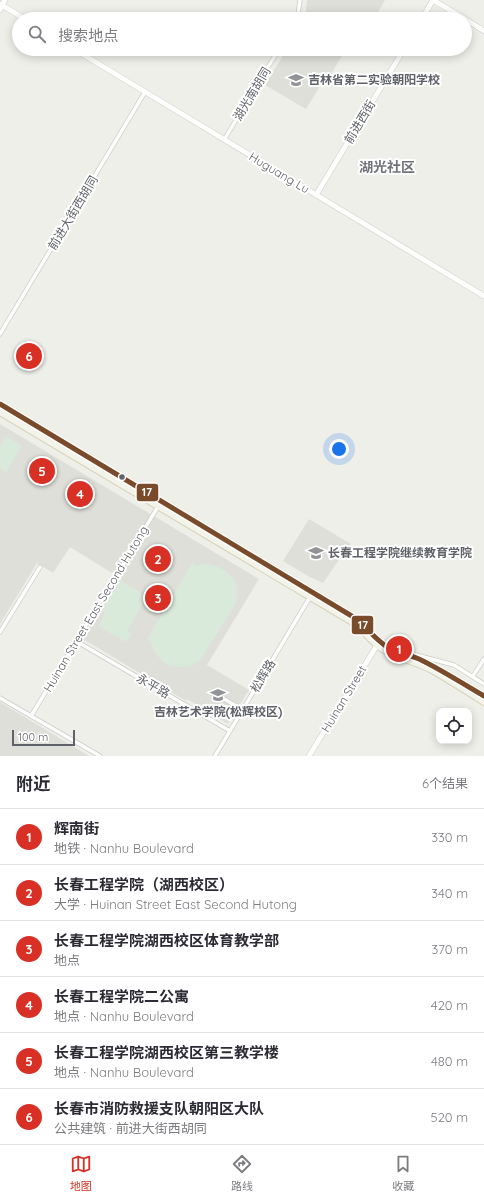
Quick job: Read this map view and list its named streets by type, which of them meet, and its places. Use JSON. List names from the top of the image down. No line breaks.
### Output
{"streets":{"street":["湖光南胡同","前进西街","Huguang Lu","前进大街西胡同","Huinan Street East Second Hutong","松辉路","永平路","Huinan Street"]},"crossings":[["湖光南胡同","Huguang Lu"],["前进西街","Huguang Lu"],["Huguang Lu","前进大街西胡同"],["Huinan Street East Second Hutong","永平路"],["松辉路","永平路"]],"districts":["湖光社区"],"places":{"school or university":["吉林省第二实验朝阳学校","长春工程学院继续教育学院","吉林艺术学院(松辉校区)"]},"lines":["transit line 17"],"scale_bar":"100 m","page":{"search":"搜索地点","pins":["6","5","4","2","3","1"],"scale":"100 m","heading":["附近","6个结果"],"list":[{"mark":"1","name":"辉南街","note":"地铁 · Nanhu Boulevard","value":"330 m"},{"mark":"2","name":"长春工程学院（湖西校区）","note":"大学 · Huinan Street East Second Hutong","value":"340 m"},{"mark":"3","name":"长春工程学院湖西校区体育教学部","note":"地点","value":"370 m"},{"mark":"4","name":"长春工程学院二公寓","note":"地点 · Nanhu Boulevard","value":"420 m"},{"mark":"5","name":"长春工程学院湖西校区第三教学楼","note":"地点 · Nanhu Boulevard","value":"480 m"},{"mark":"6","name":"长春市消防救援支队朝阳区大队","note":"公共建筑 · 前进大街西胡同","value":"520 m"}],"nav":["地图","路线","收藏"]}}
